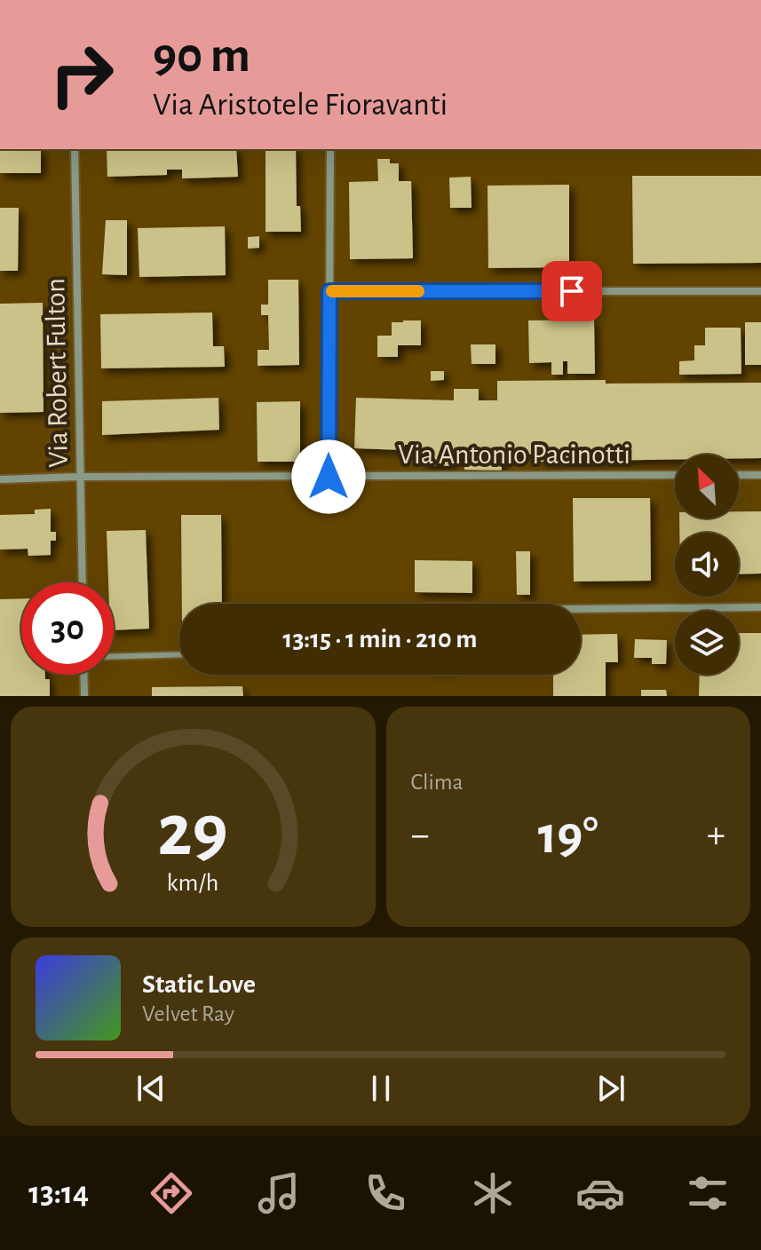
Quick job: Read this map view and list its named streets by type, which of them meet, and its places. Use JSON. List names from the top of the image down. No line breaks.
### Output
{"streets":{"street":["Via Robert Fulton","Via Antonio Pacinotti"]},"crossings":[["Via Robert Fulton","Via Antonio Pacinotti"]],"north":"top left","page":{"turn":["90 m","Via Aristotele Fioravanti"],"limit":"30","trip":"13:15 · 1 min · 210 m","tile":"Clima","heat":["−","19°","+"],"song":["Static Love","Velvet Ray"],"tabs":"13:14","gauge":["29","km/h"]}}
